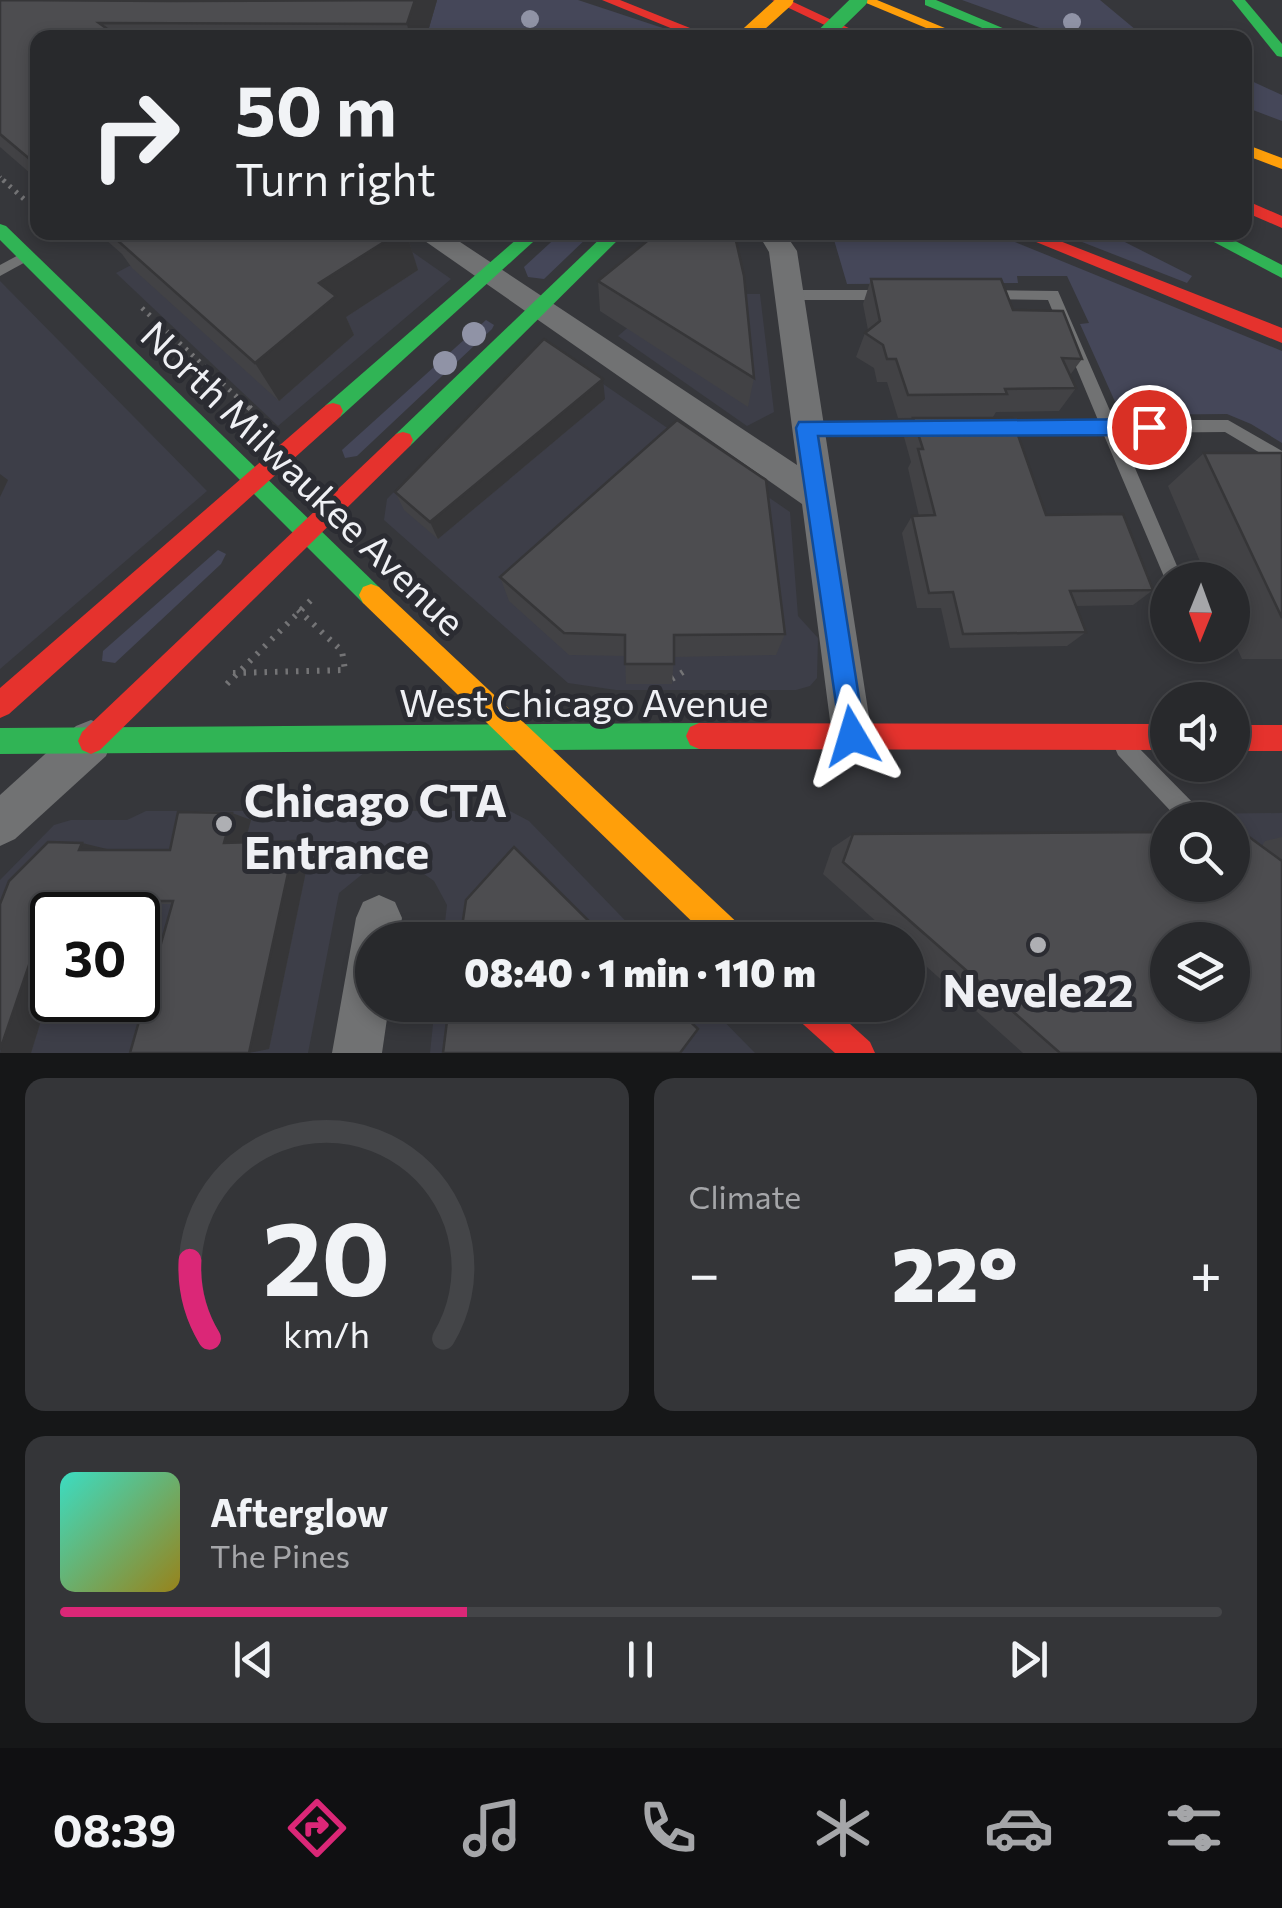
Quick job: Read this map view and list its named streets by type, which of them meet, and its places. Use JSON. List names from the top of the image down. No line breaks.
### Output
{"streets":{"main road":["North Milwaukee Avenue","West Chicago Avenue"]},"crossings":[["North Milwaukee Avenue","West Chicago Avenue"]],"places":["Chicago CTA Entrance","Nevele22"],"north":"bottom","page":{"turn":["50 m","Turn right"],"limit":"30","trip":"08:40 · 1 min · 110 m","tile":"Climate","heat":["−","22°","+"],"song":["Afterglow","The Pines"],"tabs":"08:39","gauge":["20","km/h"]}}
